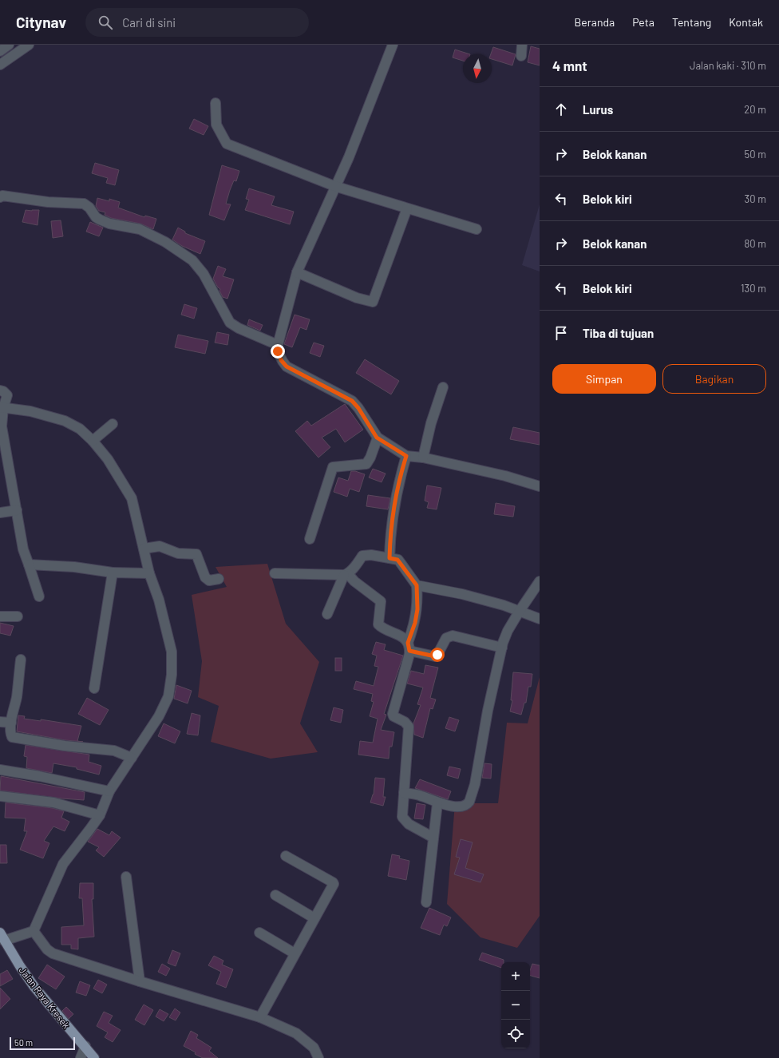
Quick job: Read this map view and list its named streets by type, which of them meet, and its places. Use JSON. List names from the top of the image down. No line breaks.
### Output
{"streets":{"main road":["Jalan Raya Kresek"]},"scale_bar":"50 m","north":"bottom","page":{"header":"Citynav","search":"Cari di sini","nav":["Beranda","Peta","Tentang","Kontak"],"heading":["4 mnt","Jalan kaki · 310 m"],"list":[["Lurus","20 m"],["Belok kanan","50 m"],["Belok kiri","30 m"],["Belok kanan","80 m"],["Belok kiri","130 m"],"Tiba di tujuan"],"buttons":["Simpan","Bagikan"],"map_buttons":["+","−"],"scale":"50 m"}}
